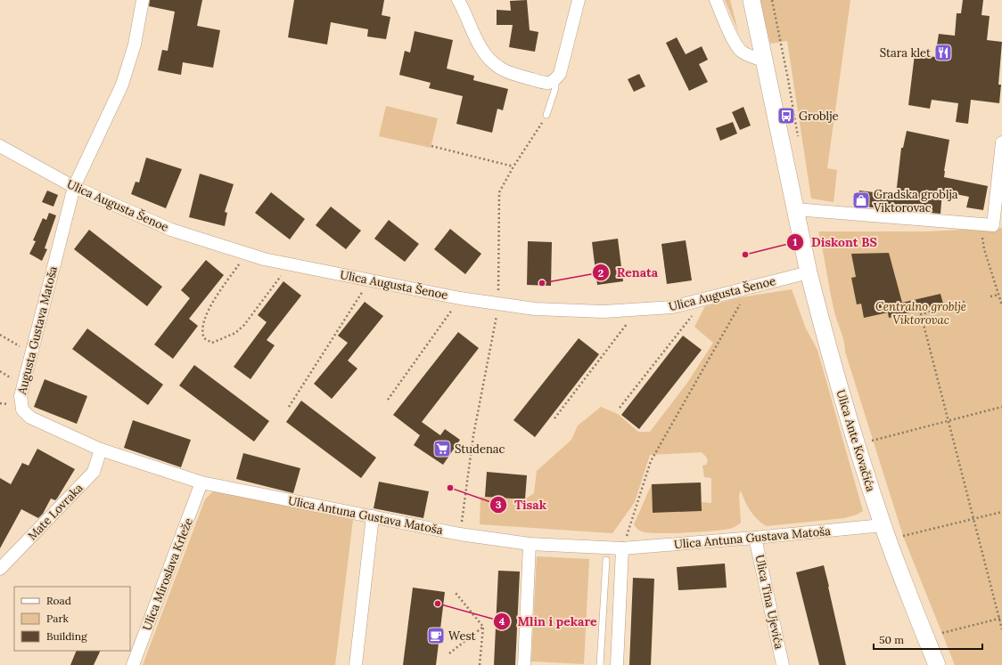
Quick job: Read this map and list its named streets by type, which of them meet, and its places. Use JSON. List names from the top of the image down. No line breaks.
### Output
{"streets":{"main road":["Ulica Ante Kovačića"],"street":["Ulica Augusta Šenoe","Augusta Gustava Matoša","Mate Lovraka","Ulica Antuna Gustava Matoša","Ulica Miroslava Krleže","Ulica Tina Ujevića"]},"crossings":[["Ulica Augusta Šenoe","Augusta Gustava Matoša"],["Ulica Augusta Šenoe","Ulica Ante Kovačića"],["Augusta Gustava Matoša","Mate Lovraka"],["Augusta Gustava Matoša","Ulica Antuna Gustava Matoša"],["Augusta Gustava Matoša","Ulica Miroslava Krleže"],["Ulica Ante Kovačića","Ulica Antuna Gustava Matoša"],["Ulica Antuna Gustava Matoša","Ulica Miroslava Krleže"],["Ulica Antuna Gustava Matoša","Ulica Tina Ujevića"]],"parks":["Centralno groblje Viktorovac"],"places":{"restaurant":["Stara klet"],"bus stop":["Groblje"],"shop":["Gradska groblja Viktorovac"],"other":["Diskont BS","Renata","Tisak","Mlin i pekare"],"supermarket":["Studenac"],"cafe":["West"]},"legend":["Road","Park","Building"],"scale_bar":"50 m"}
